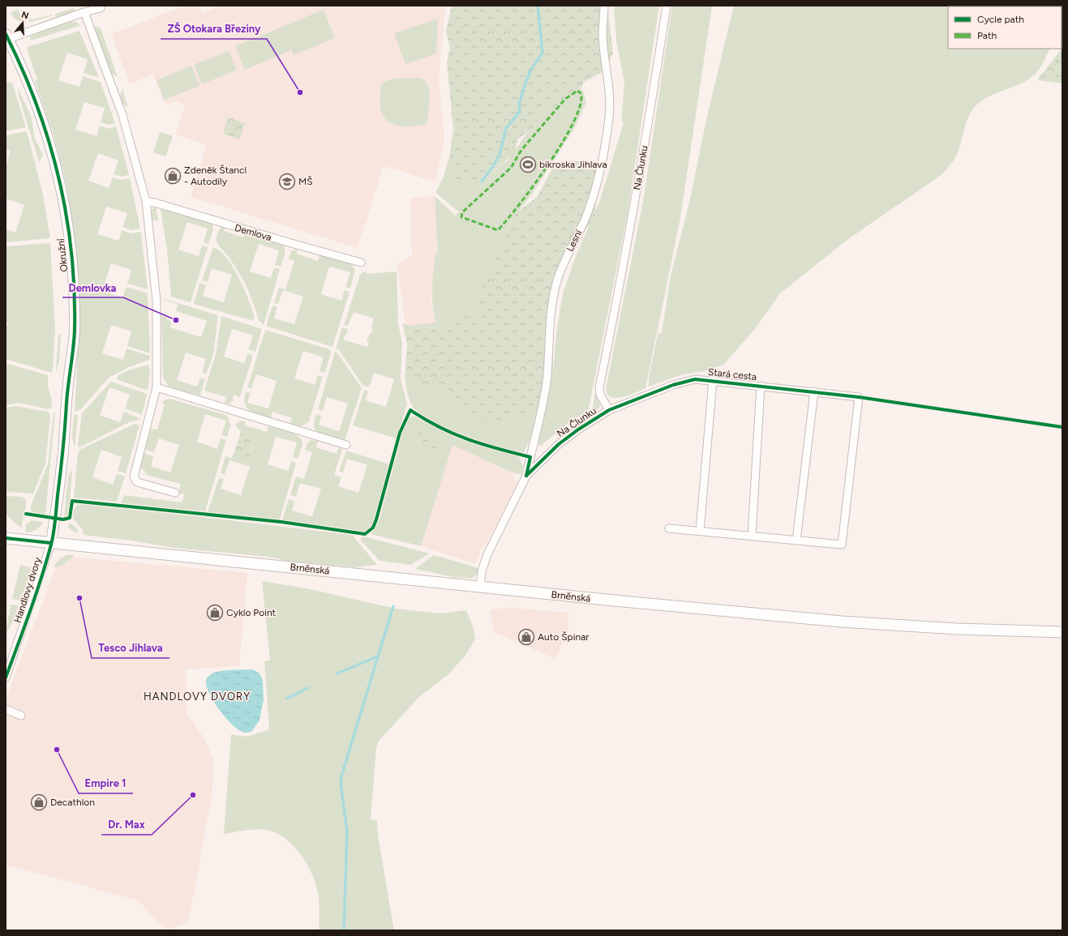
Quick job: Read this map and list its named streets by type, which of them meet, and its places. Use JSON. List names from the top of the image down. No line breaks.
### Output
{"streets":{"main road":["Brněnská"],"street":["Na Člunku","Demlova","Lesní","Okružní","Stará cesta","Handlovy dvory"]},"crossings":[["Na Člunku","Lesní"],["Na Člunku","Stará cesta"],["Na Člunku","Brněnská"],["Okružní","Brněnská"],["Okružní","Handlovy dvory"],["Brněnská","Handlovy dvory"]],"districts":["HANDLOVY DVORY"],"places":{"other":["ZŠ Otokara Březiny","Demlovka","Tesco Jihlava","Empire 1","Dr. Max"],"sports":["bikroska Jihlava"],"shop":["Zdeněk Štancl - Autodíly","Cyklo Point","Auto Špinar","Decathlon"],"school or university":["MŠ"]},"legend":["Cycle path","Path"],"north":"top"}
